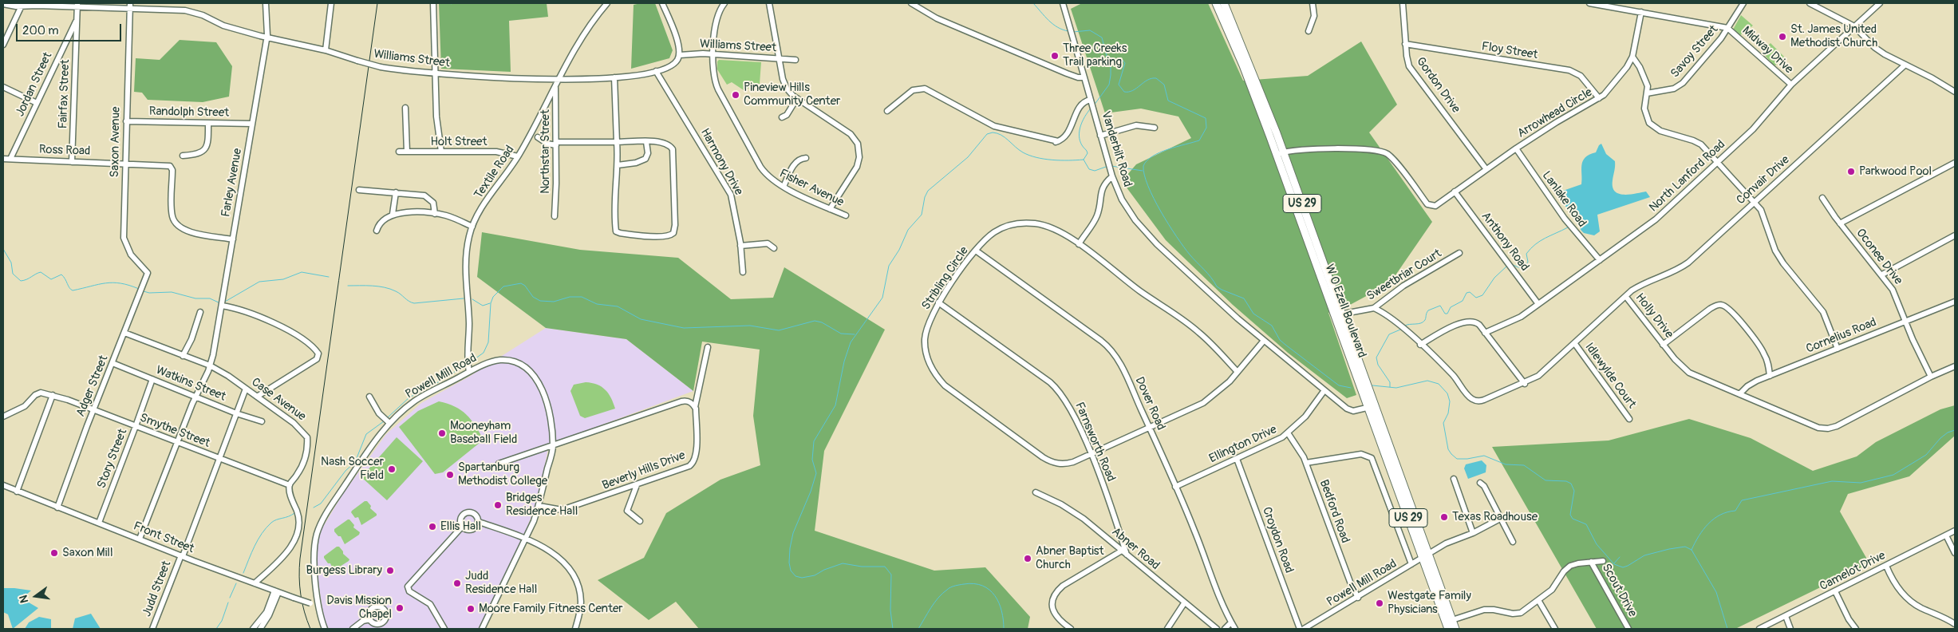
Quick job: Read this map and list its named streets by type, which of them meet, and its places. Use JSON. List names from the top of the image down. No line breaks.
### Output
{"streets":{"main road":["US 29","W O Ezell Boulevard"],"street":["Williams Street","Midway Drive","Floy Street","Savoy Street","Jordan Street","Gordon Drive","Fairfax Street","Randolph Street","Arrowhead Circle","Saxon Avenue","Holt Street","Vanderbilt Road","Ross Road","Northstar Street","Harmony Drive","Textile Road","North Lanford Road","Convair Drive","Farley Avenue","Fisher Avenue","Lanlake Road","Anthony Road","Oconee Drive","Sweetbriar Court","Stribling Circle","Holly Drive","Cornelius Road","Idlewylde Court","Powell Mill Road","Watkins Street","Adger Street","Case Avenue","Dover Road","Smythe Street","Farnsworth Road","Ellington Drive","Story Street","Beverly Hills Drive","Bedford Road","Front Street","Croydon Road","Abner Road","Camelot Drive","Judd Street","Scout Drive"]},"crossings":[["Williams Street","Fairfax Street"],["Williams Street","Saxon Avenue"],["Williams Street","Harmony Drive"],["Williams Street","Textile Road"],["Williams Street","Farley Avenue"],["Williams Street","Fisher Avenue"],["Midway Drive","Savoy Street"],["Midway Drive","Arrowhead Circle"],["Midway Drive","North Lanford Road"],["Floy Street","Gordon Drive"],["Floy Street","Arrowhead Circle"],["Jordan Street","Fairfax Street"],["Jordan Street","Ross Road"],["Gordon Drive","Arrowhead Circle"],["Fairfax Street","Ross Road"],["Randolph Street","Saxon Avenue"],["Randolph Street","Farley Avenue"],["Arrowhead Circle","Lanlake Road"],["Arrowhead Circle","Anthony Road"],["Arrowhead Circle","W O Ezell Boulevard"],["Saxon Avenue","Ross Road"],["Saxon Avenue","Adger Street"],["Holt Street","Textile Road"],["Vanderbilt Road","Stribling Circle"],["Vanderbilt Road","W O Ezell Boulevard"],["Vanderbilt Road","Ellington Drive"],["Ross Road","Farley Avenue"],["Northstar Street","Textile Road"],["Textile Road","Powell Mill Road"],["North Lanford Road","Lanlake Road"],["North Lanford Road","Anthony Road"],["Convair Drive","Holly Drive"],["Farley Avenue","Watkins Street"],["Farley Avenue","Case Avenue"],["Farley Avenue","Smythe Street"],["Farley Avenue","Front Street"],["Oconee Drive","Holly Drive"],["Oconee Drive","Cornelius Road"],["Sweetbriar Court","W O Ezell Boulevard"],["Sweetbriar Court","Holly Drive"],["Stribling Circle","Dover Road"],["Stribling Circle","Farnsworth Road"],["W O Ezell Boulevard","Powell Mill Road"],["Holly Drive","Cornelius Road"],["Holly Drive","Idlewylde Court"],["Powell Mill Road","Beverly Hills Drive"],["Powell Mill Road","Bedford Road"],["Powell Mill Road","Front Street"],["Watkins Street","Adger Street"],["Watkins Street","Story Street"],["Adger Street","Case Avenue"],["Adger Street","Smythe Street"],["Adger Street","Front Street"],["Case Avenue","Smythe Street"],["Dover Road","Ellington Drive"],["Smythe Street","Story Street"],["Farnsworth Road","Abner Road"],["Ellington Drive","Bedford Road"],["Ellington Drive","Croydon Road"],["Story Street","Front Street"],["Front Street","Judd Street"]],"places":["St. James United Methodist Church","Three Creeks Trail parking","Pineview Hills Community Center","Parkwood Pool","Mooneyham Baseball Field","Nash Soccer Field","Spartanburg Methodist College","Bridges Residence Hall","Texas Roadhouse","Ellis Hall","Saxon Mill","Abner Baptist Church","Burgess Library","Judd Residence Hall","Westgate Family Physicians","Davis Mission Chapel","Moore Family Fitness Center"],"scale_bar":"200 m","north":"left"}
